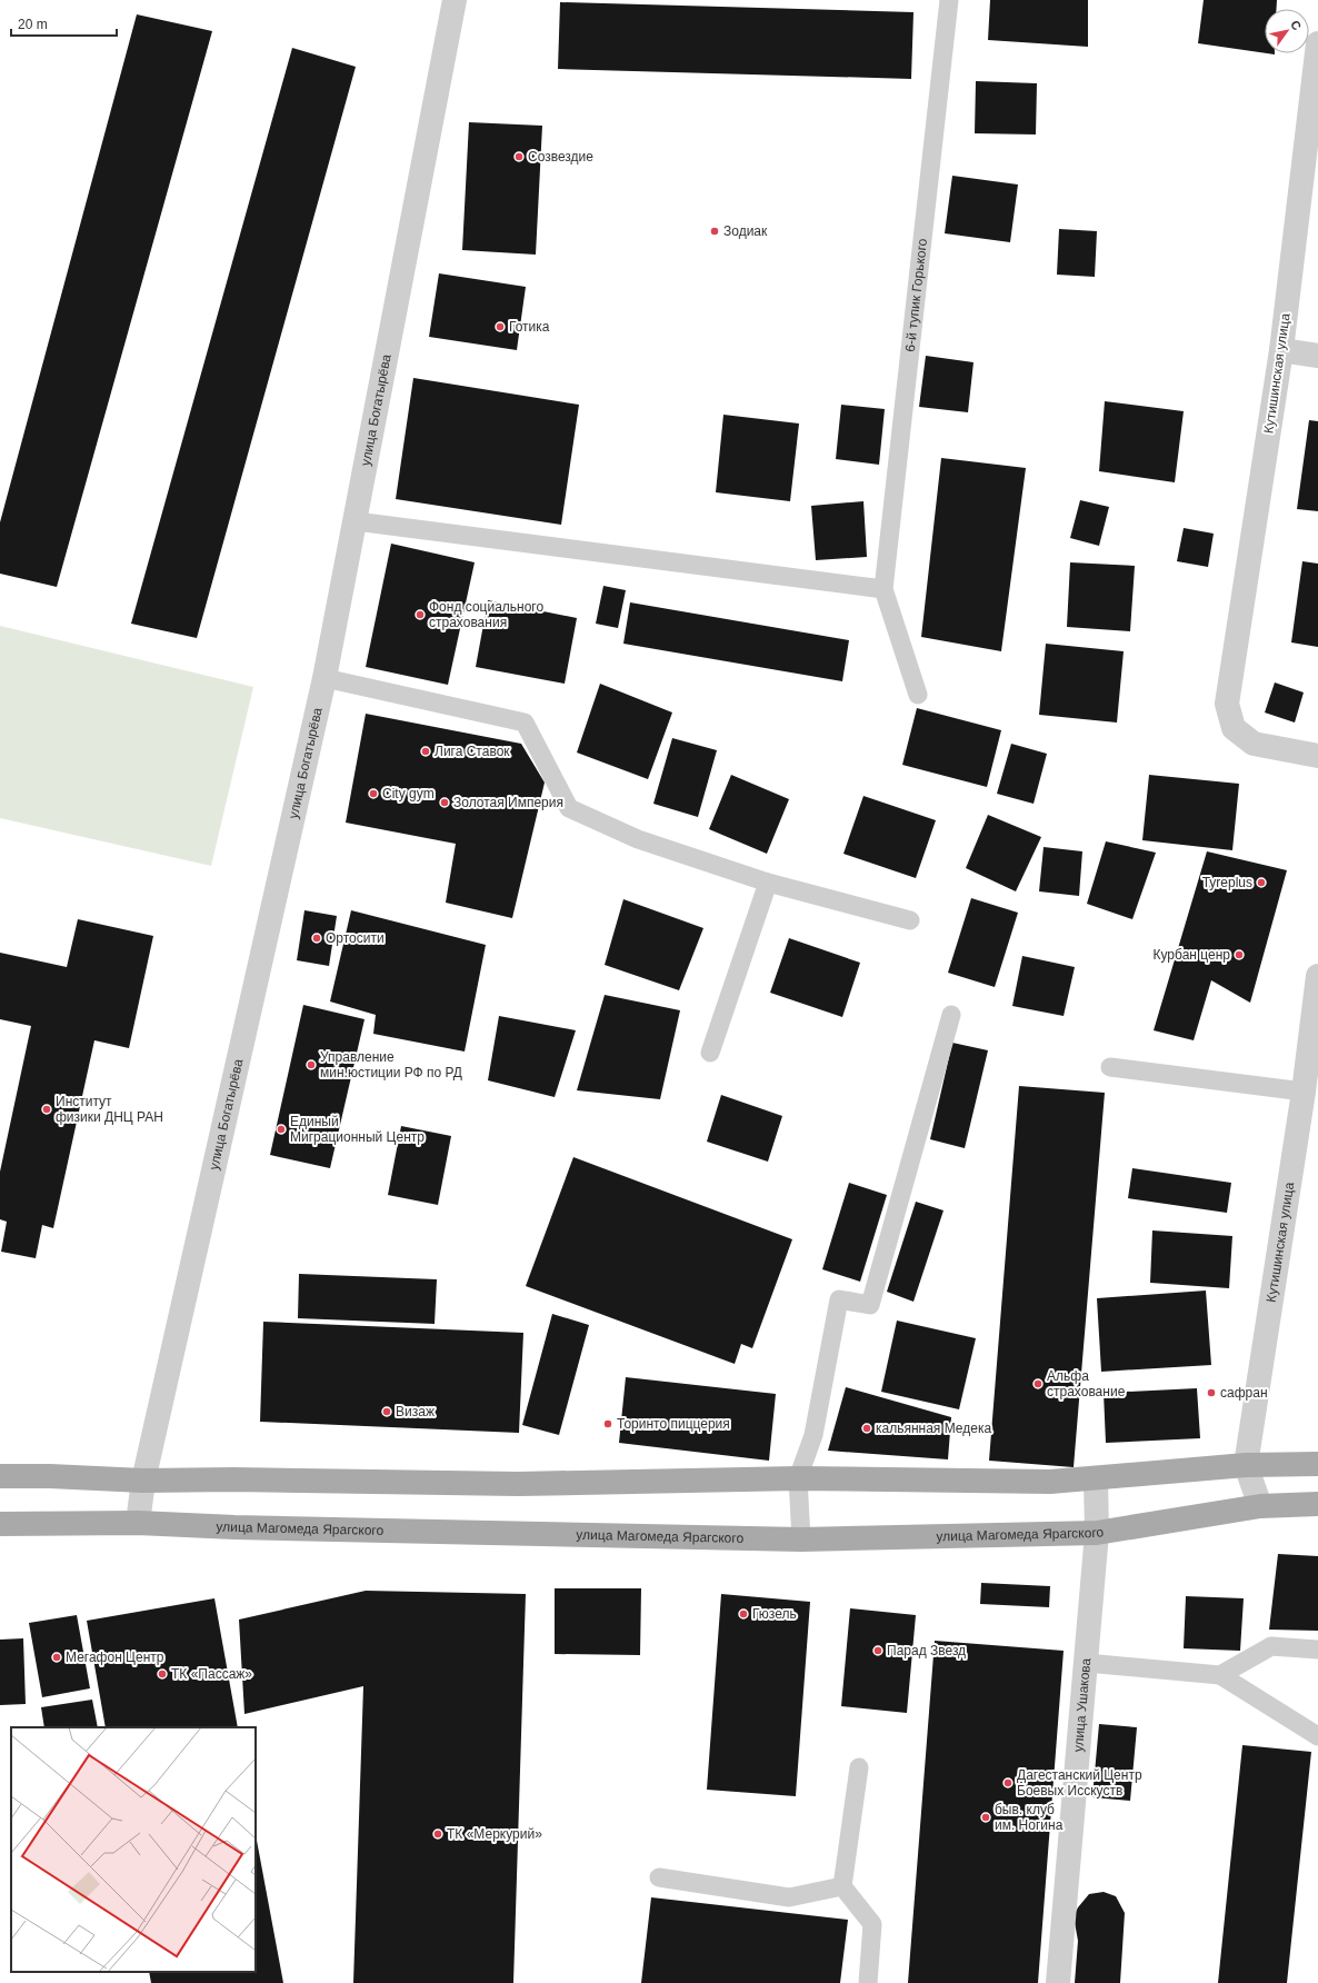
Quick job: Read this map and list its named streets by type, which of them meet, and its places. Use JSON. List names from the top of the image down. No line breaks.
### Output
{"streets":{"main road":["улица Магомеда Ярагского"],"street":["Кутишинская улица","улица Богатырёва","улица Ушакова"],"lane":["6-й тупик Горького"]},"crossings":[["Кутишинская улица","улица Магомеда Ярагского"],["улица Богатырёва","улица Магомеда Ярагского"],["улица Магомеда Ярагского","улица Ушакова"]],"places":["Созвездие","Зодиак","Готика","Фонд социального страхования","Лига Ставок","City gym","Золотая Империя","Tyreplus","Ортосити","Курбан ценр","Управление мин.юстиции РФ по РД","Институт физики ДНЦ РАН","Единый Миграционный Центр","Альфа страхование","сафран","Визаж","Торинто пиццерия","кальянная Медека","Гюзель","Парад Звезд","Мегафон Центр","ТК «Пассаж»","Дагестанский Центр Боевых Исскуств","быв. клуб им. Ногина","ТК «Меркурий»"],"scale_bar":"20 m","north":"top right"}
